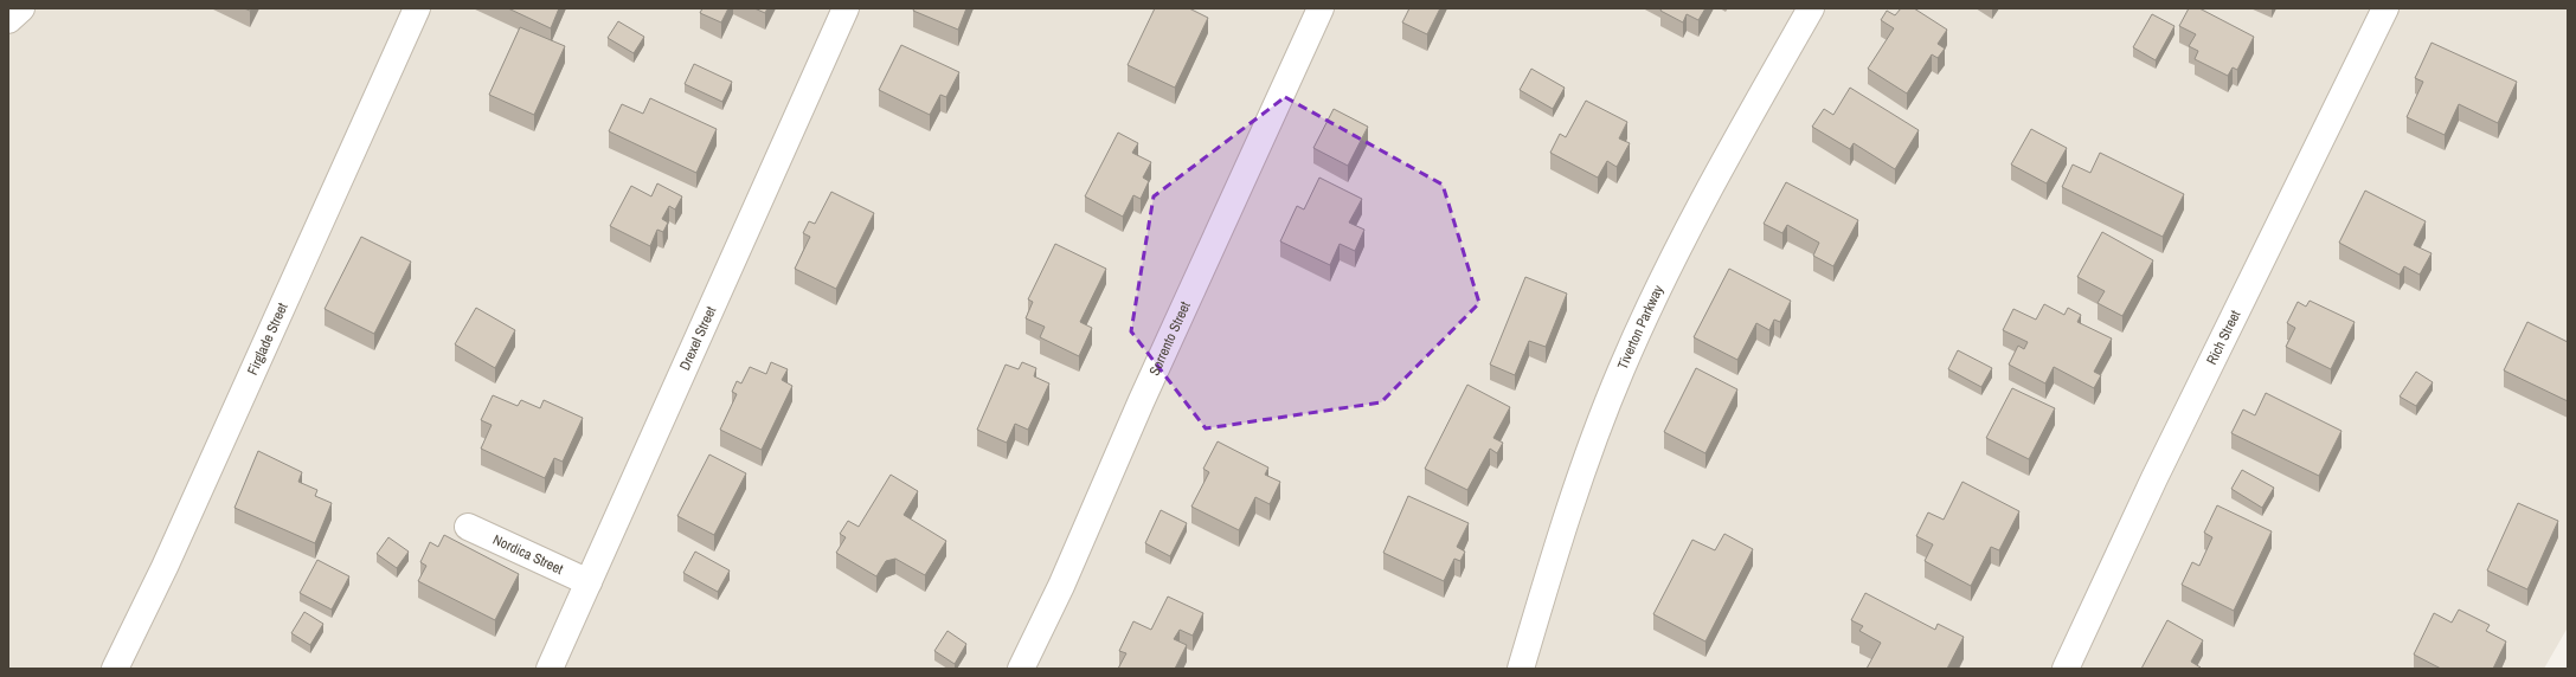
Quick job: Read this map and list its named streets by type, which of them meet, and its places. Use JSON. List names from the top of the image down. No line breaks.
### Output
{"streets":{"street":["Tiverton Parkway","Rich Street","Drexel Street","Sorrento Street","Firglade Street","Nordica Street"]},"crossings":[["Drexel Street","Nordica Street"]]}
